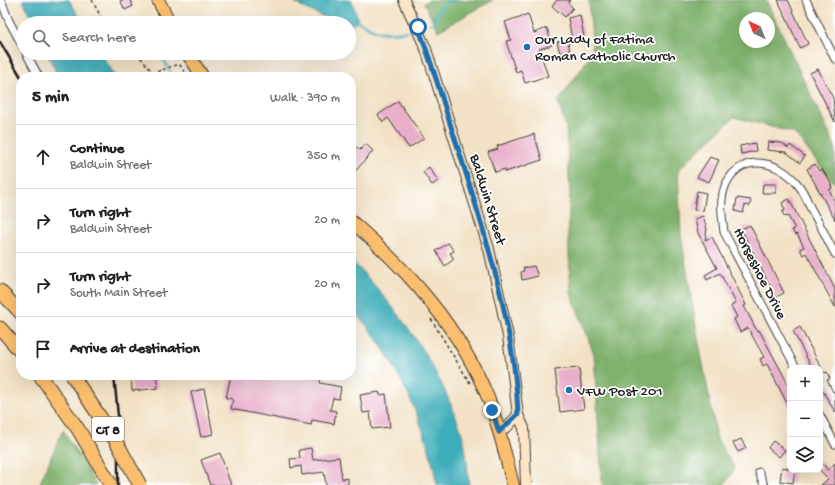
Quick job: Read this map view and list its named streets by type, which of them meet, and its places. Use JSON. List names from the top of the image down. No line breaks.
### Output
{"streets":{"highway":["CT 8"],"main road":["Baldwin Street"],"street":["Horseshoe Drive"]},"places":["Our Lady of Fatima Roman Catholic Church","VFW Post 201"],"north":"top left","page":{"search":"Search here","heading":["5 min","Walk · 390 m"],"list":[["Continue","Baldwin Street","350 m"],["Turn right","Baldwin Street","20 m"],["Turn right","South Main Street","20 m"],"Arrive at destination"],"map_buttons":["+","−"]}}
